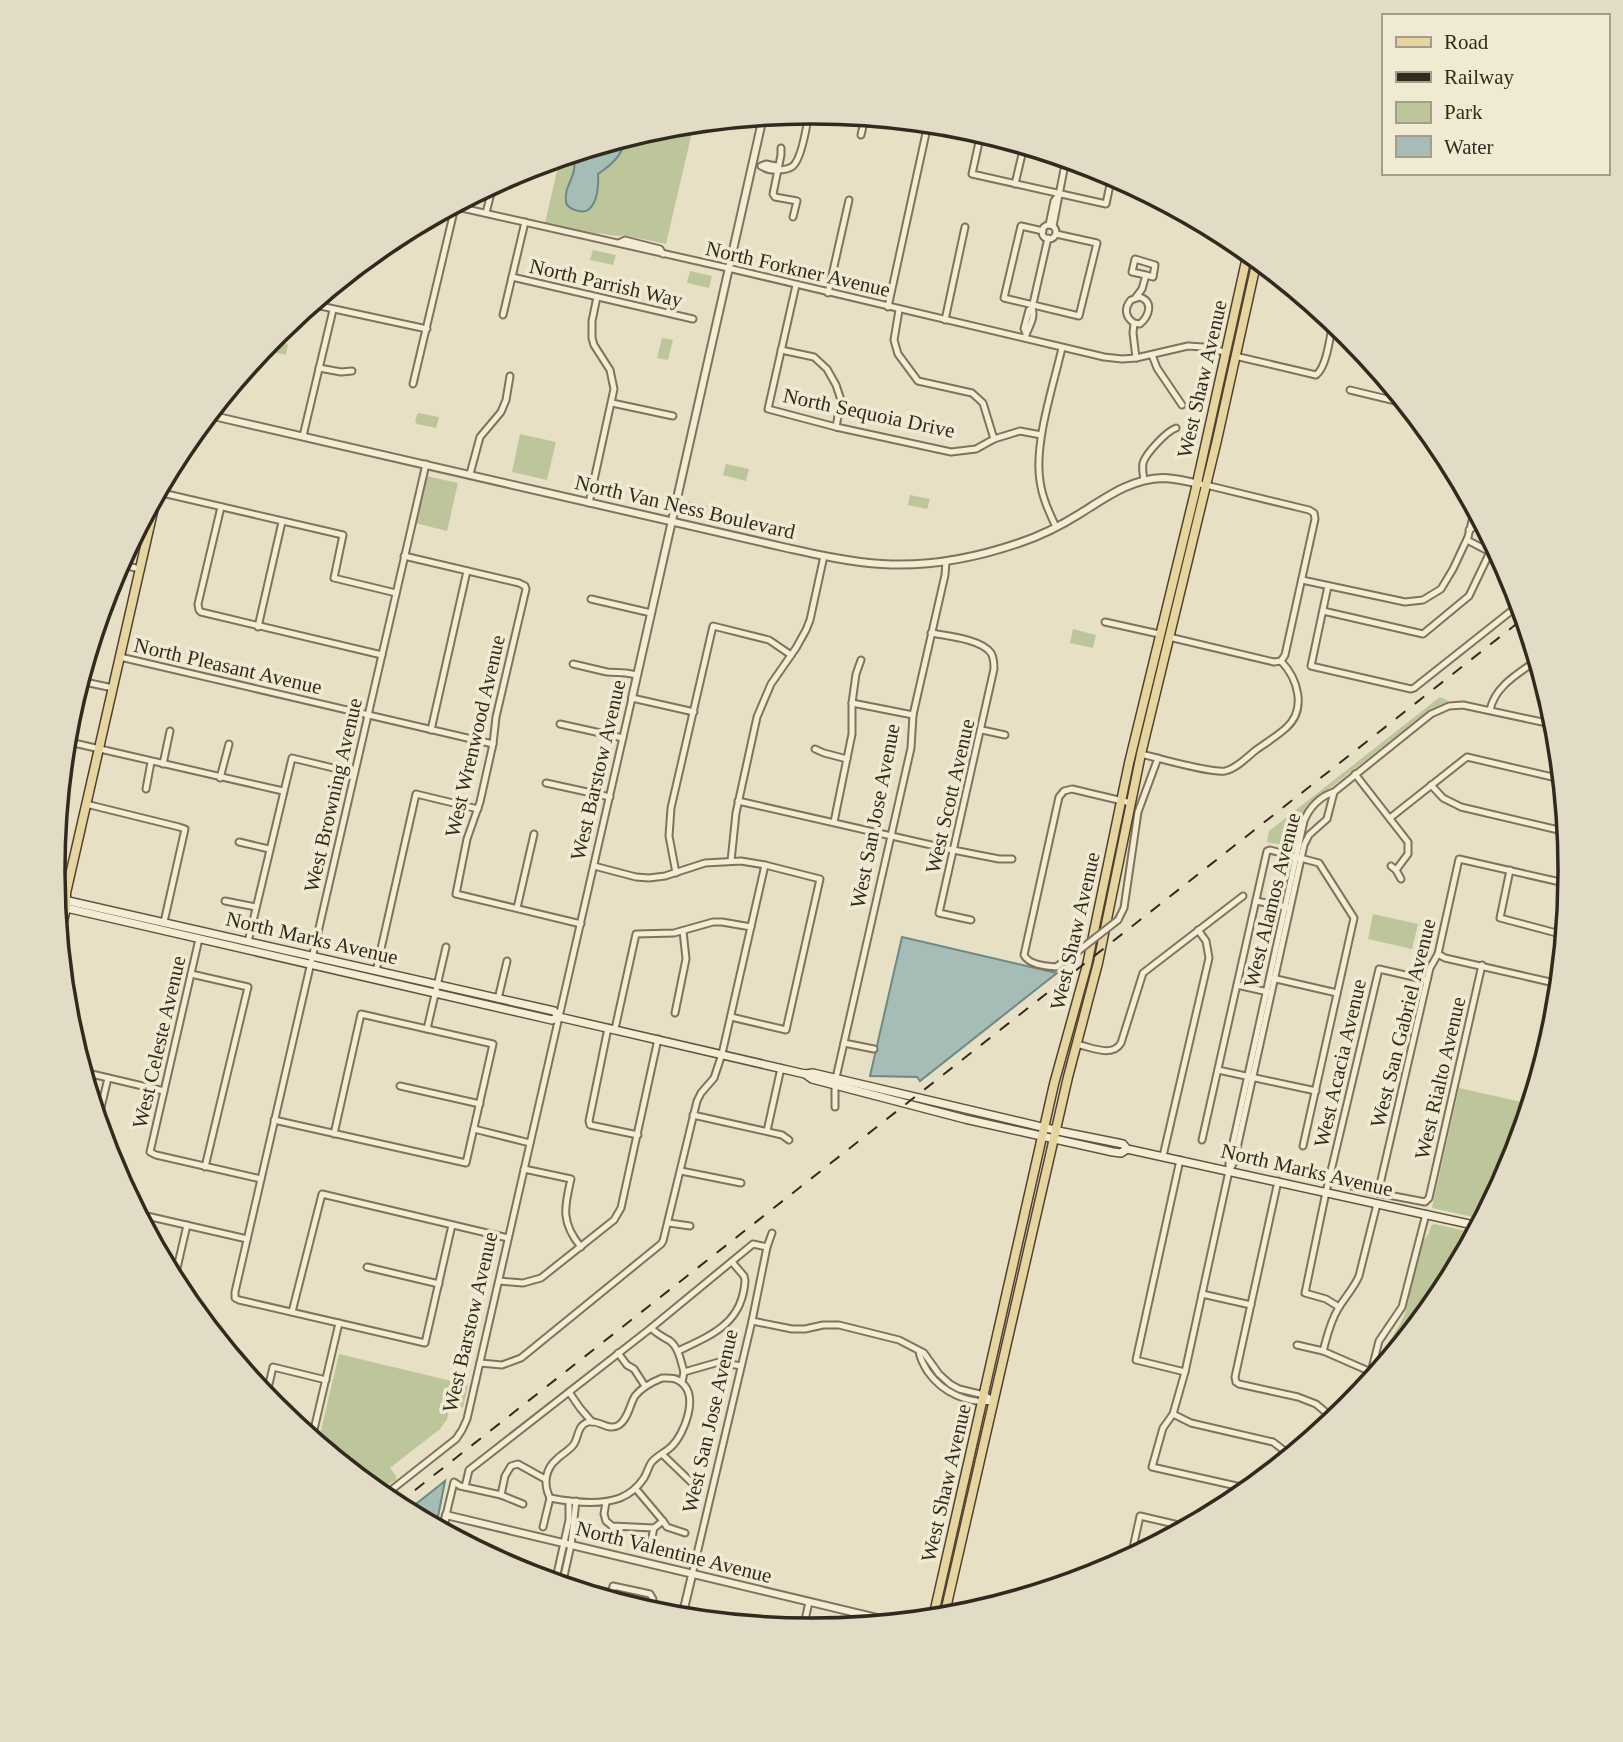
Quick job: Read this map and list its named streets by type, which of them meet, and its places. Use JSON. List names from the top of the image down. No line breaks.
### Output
{"streets":{"main road":["West Shaw Avenue","North Marks Avenue"],"street":["North Forkner Avenue","North Parrish Way","North Sequoia Drive","North Van Ness Boulevard","North Pleasant Avenue","West Wrenwood Avenue","West Barstow Avenue","West Browning Avenue","West Scott Avenue","West San Jose Avenue","West Alamos Avenue","West San Gabriel Avenue","West Celeste Avenue","West Acacia Avenue","West Rialto Avenue","North Valentine Avenue"]},"crossings":[["North Forkner Avenue","West Shaw Avenue"],["North Forkner Avenue","West Barstow Avenue"],["West Shaw Avenue","North Van Ness Boulevard"],["West Shaw Avenue","North Marks Avenue"],["North Van Ness Boulevard","West Barstow Avenue"],["North Van Ness Boulevard","West Browning Avenue"],["North Van Ness Boulevard","West San Jose Avenue"],["North Pleasant Avenue","West Wrenwood Avenue"],["North Pleasant Avenue","West Browning Avenue"],["West Barstow Avenue","North Marks Avenue"],["West Browning Avenue","North Marks Avenue"],["West Scott Avenue","West San Jose Avenue"],["West San Jose Avenue","North Marks Avenue"],["West San Jose Avenue","North Valentine Avenue"],["West Alamos Avenue","North Marks Avenue"],["North Marks Avenue","West San Gabriel Avenue"],["North Marks Avenue","West Celeste Avenue"],["North Marks Avenue","West Acacia Avenue"],["North Marks Avenue","West Rialto Avenue"],["West San Gabriel Avenue","West Acacia Avenue"]],"legend":["Road","Railway","Park","Water"]}
